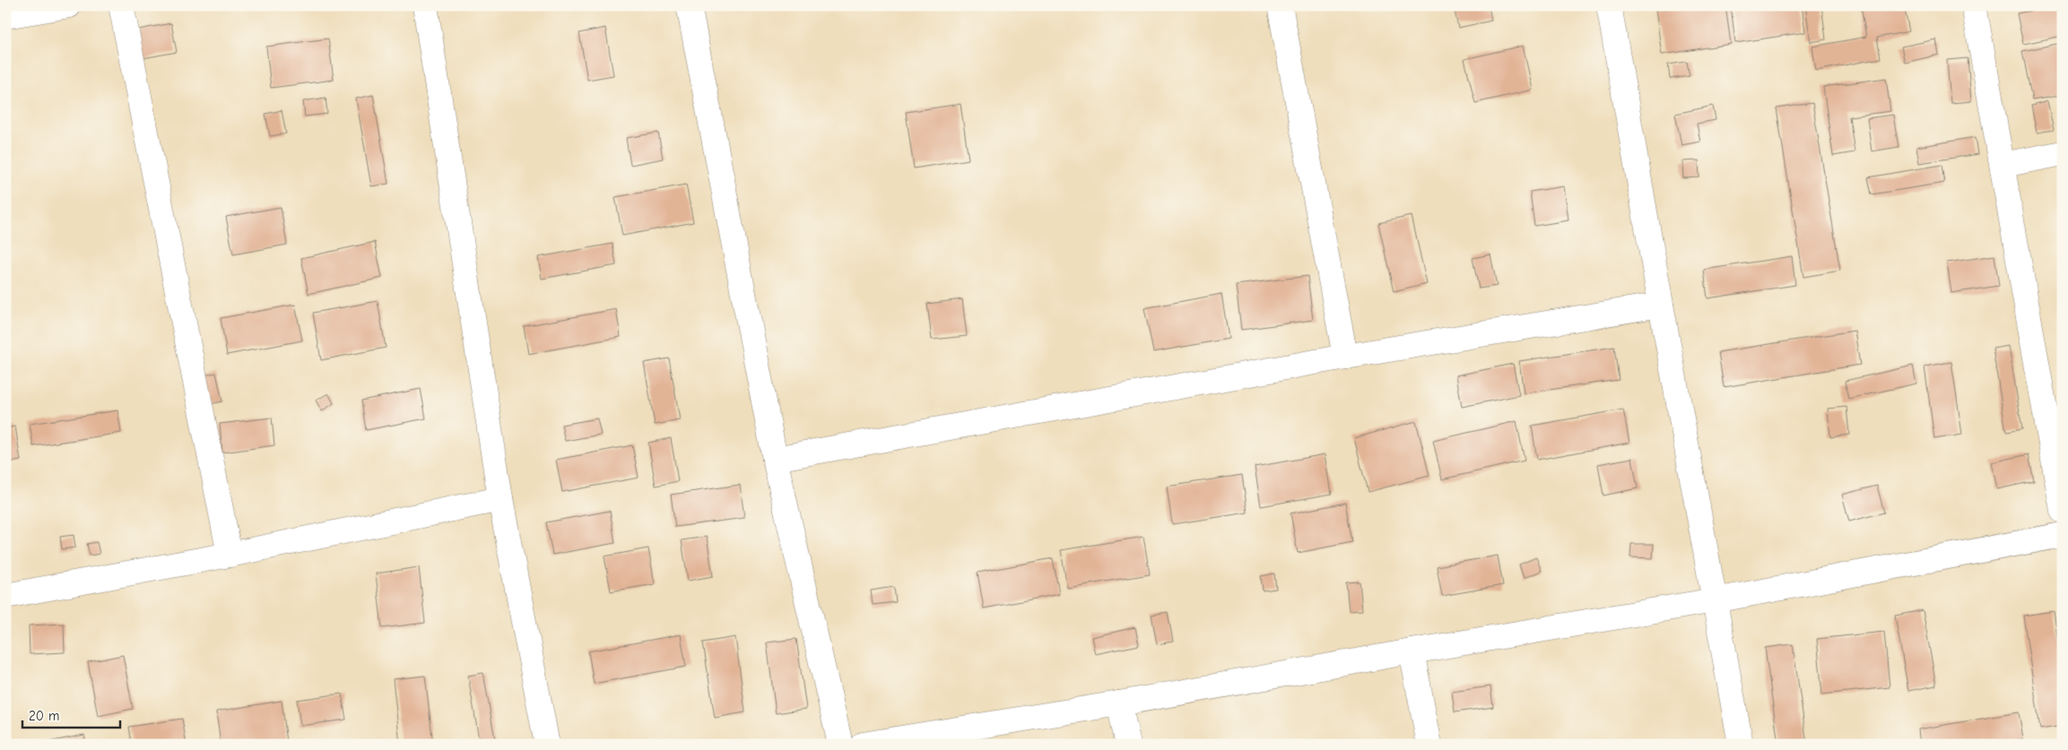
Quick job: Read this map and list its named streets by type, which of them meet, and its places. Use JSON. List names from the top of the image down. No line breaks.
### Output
{"scale_bar":"20 m"}
